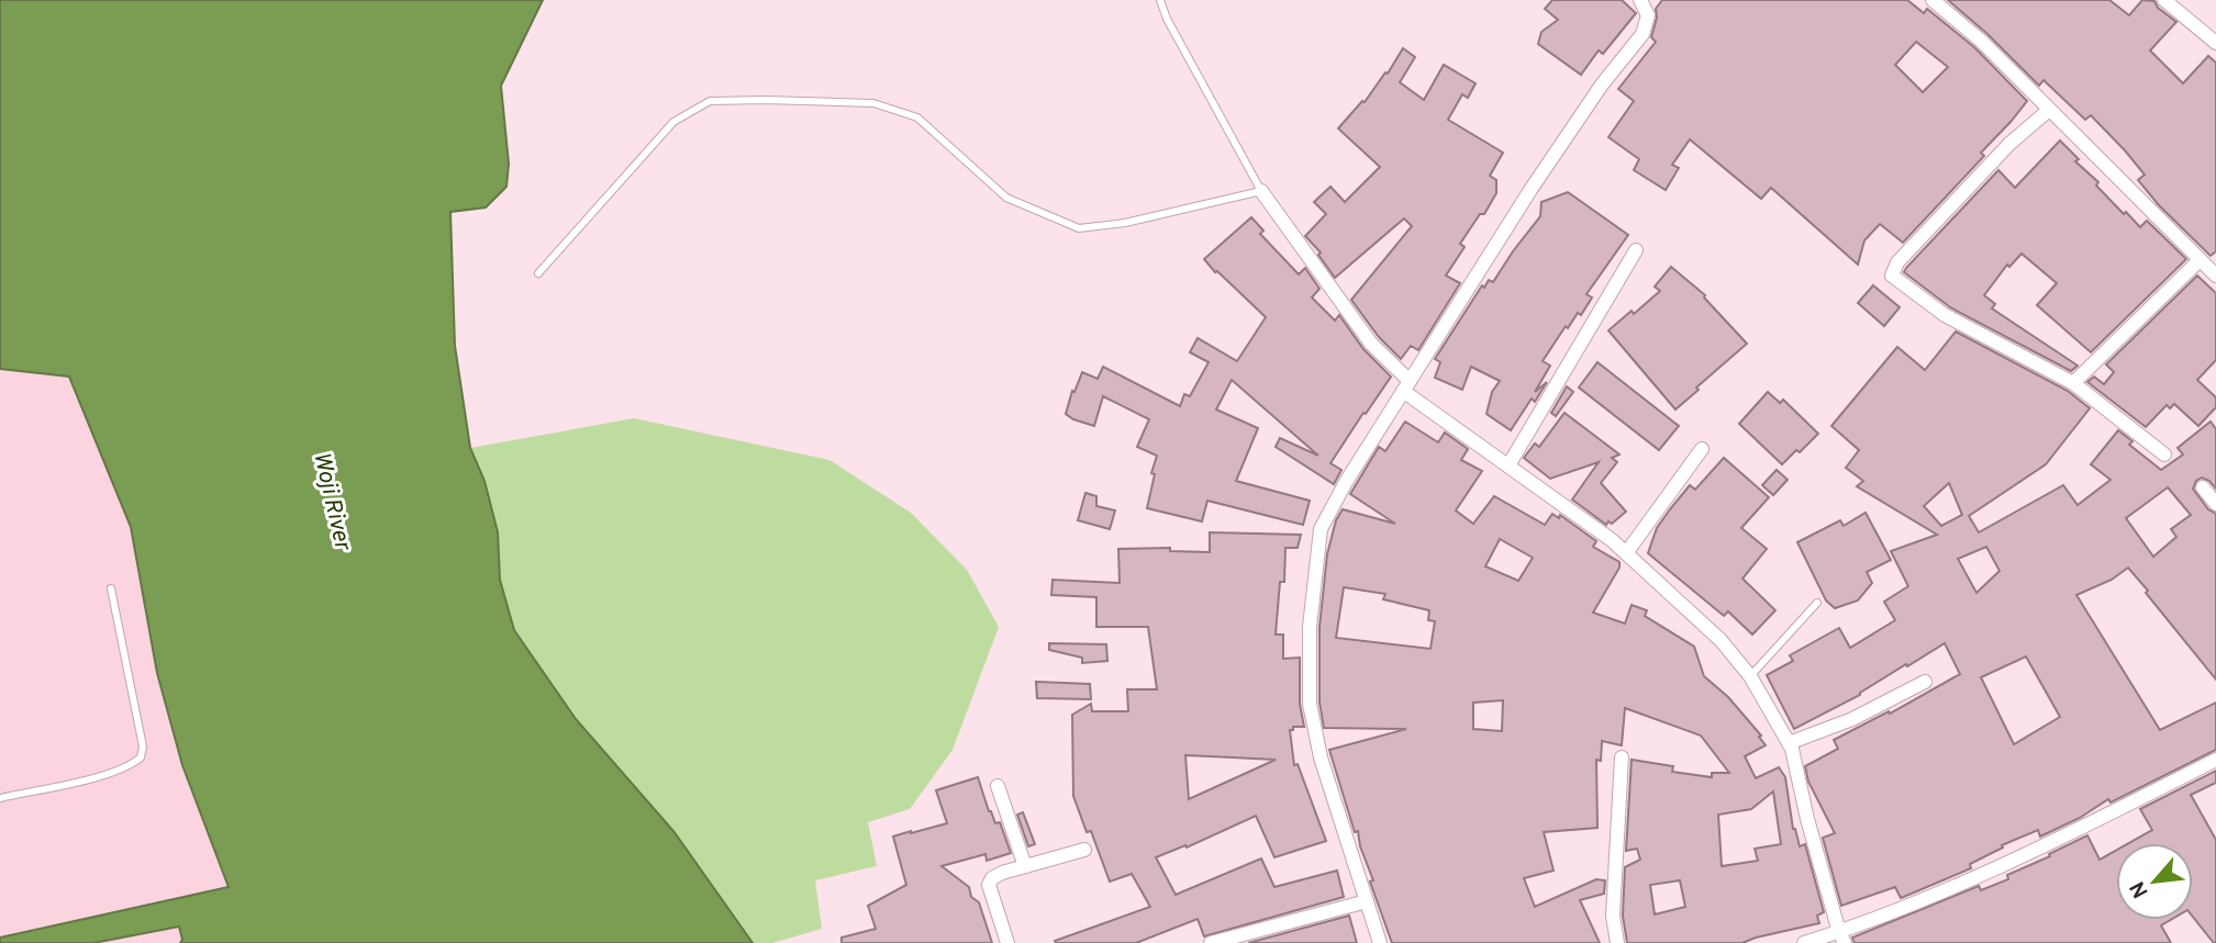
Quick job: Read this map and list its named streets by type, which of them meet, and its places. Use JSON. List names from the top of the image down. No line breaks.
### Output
{"water":["Woji River"],"north":"bottom left"}
